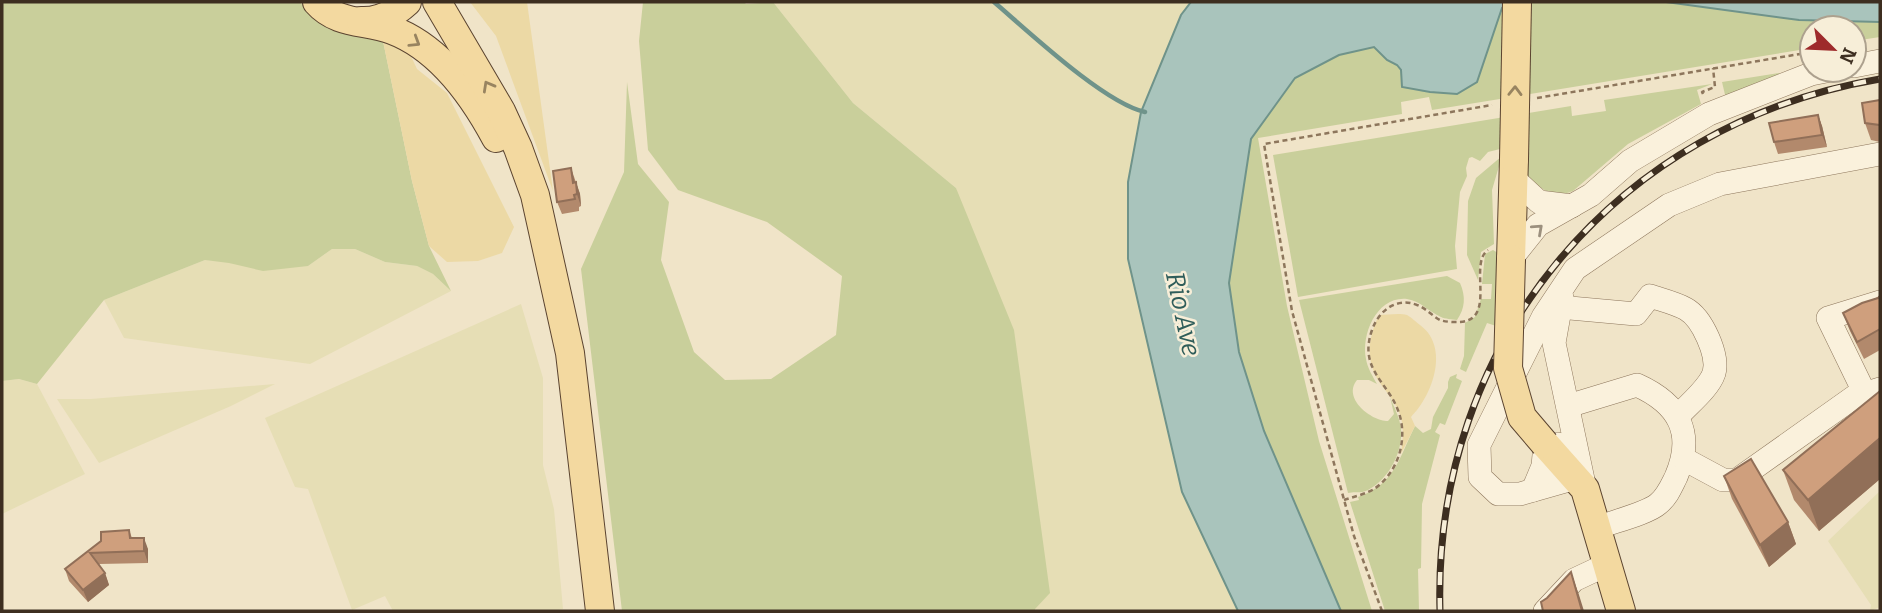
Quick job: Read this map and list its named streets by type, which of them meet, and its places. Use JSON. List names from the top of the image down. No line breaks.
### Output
{"water":["Rio Ave"],"north":"bottom right"}
